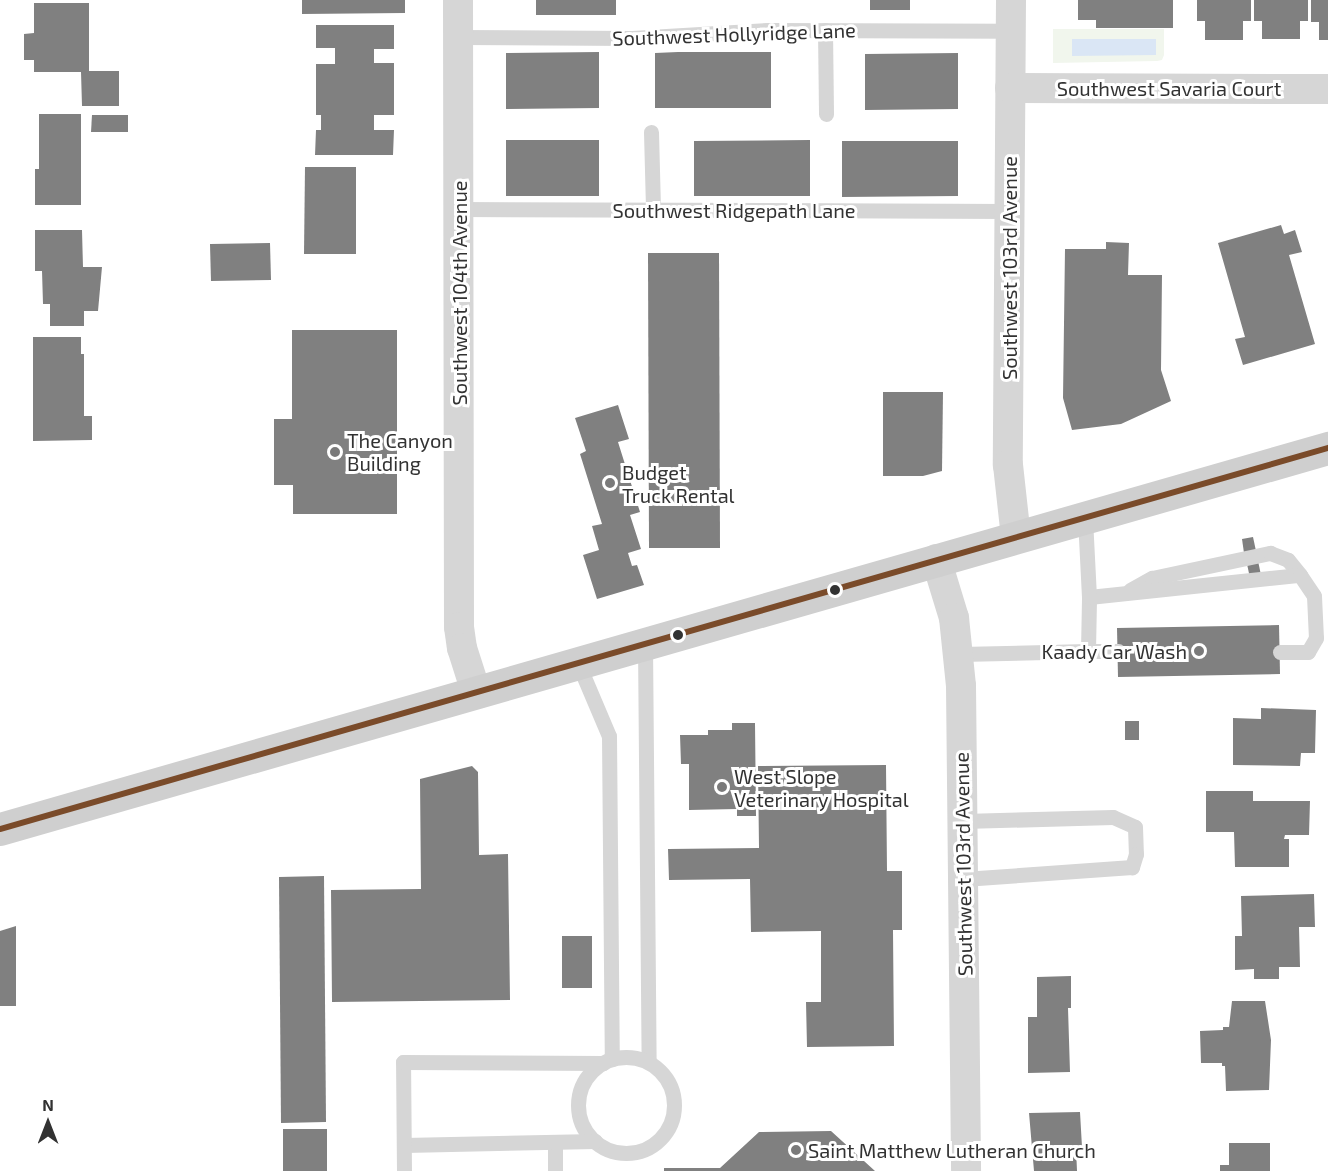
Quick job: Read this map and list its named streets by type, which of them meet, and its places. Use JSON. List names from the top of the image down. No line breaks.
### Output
{"streets":{"street":["Southwest Savaria Court","Southwest 103rd Avenue","Southwest 104th Avenue"],"lane":["Southwest Hollyridge Lane","Southwest Ridgepath Lane"]},"crossings":[["Southwest Hollyridge Lane","Southwest 103rd Avenue"],["Southwest Hollyridge Lane","Southwest 104th Avenue"],["Southwest Savaria Court","Southwest 103rd Avenue"],["Southwest Ridgepath Lane","Southwest 103rd Avenue"],["Southwest Ridgepath Lane","Southwest 104th Avenue"]],"places":["The Canyon Building","Budget Truck Rental","Kaady Car Wash","West Slope Veterinary Hospital","Saint Matthew Lutheran Church"],"north":"top"}
